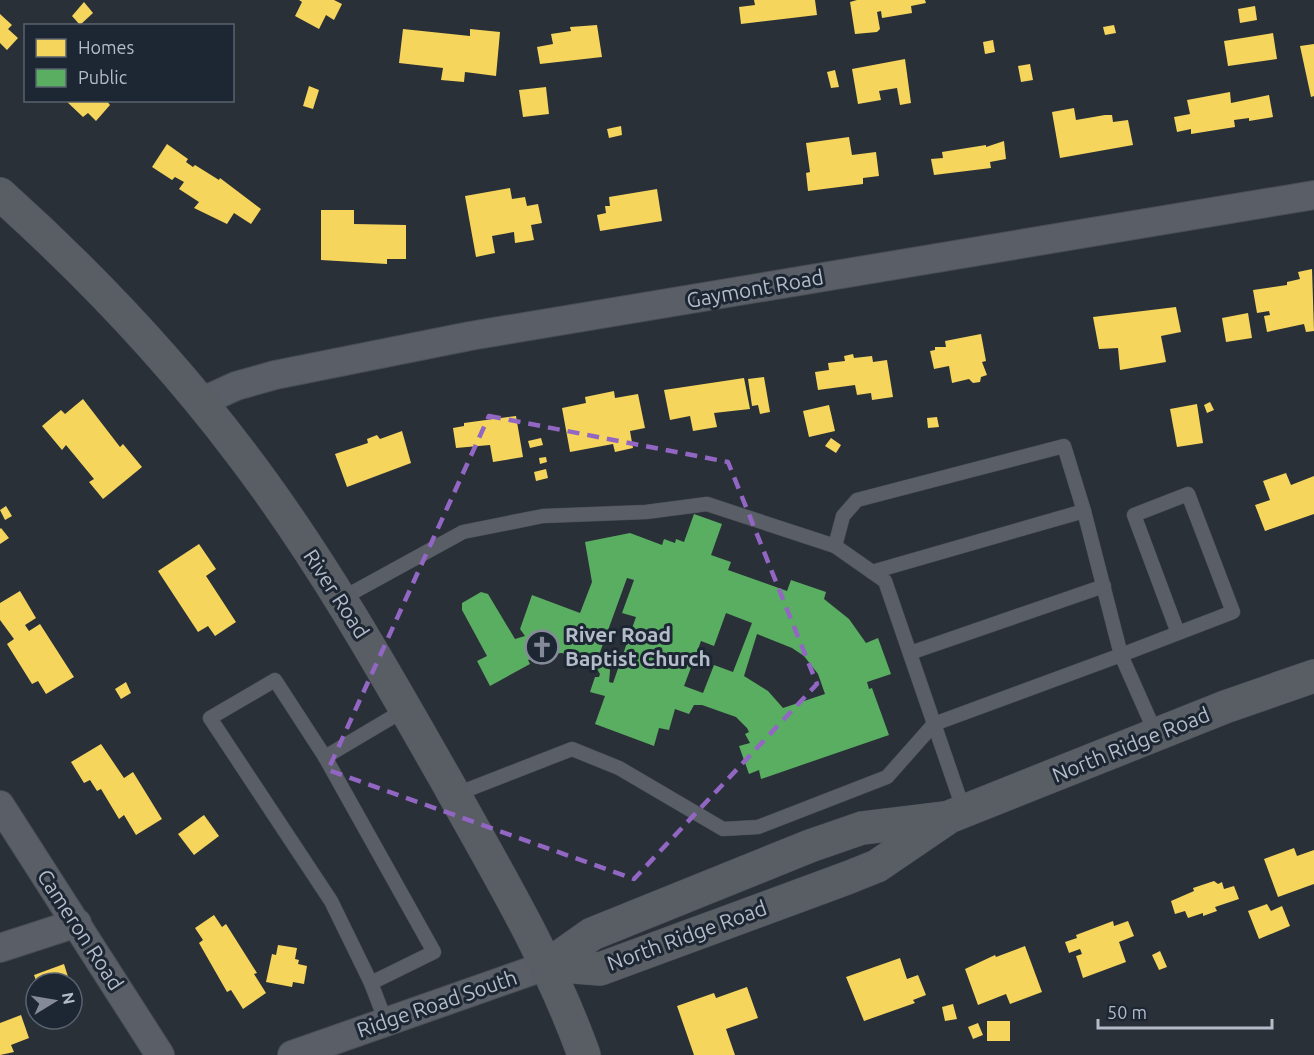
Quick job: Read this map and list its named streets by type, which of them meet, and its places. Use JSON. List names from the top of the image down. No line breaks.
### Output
{"streets":{"main road":["River Road","North Ridge Road"],"street":["Gaymont Road","Cameron Road","Ridge Road South"]},"crossings":[["Gaymont Road","River Road"],["River Road","North Ridge Road"],["River Road","Ridge Road South"],["North Ridge Road","Ridge Road South"]],"places":{"church":["River Road Baptist Church"]},"legend":["Homes","Public"],"scale_bar":"50 m","north":"right"}
